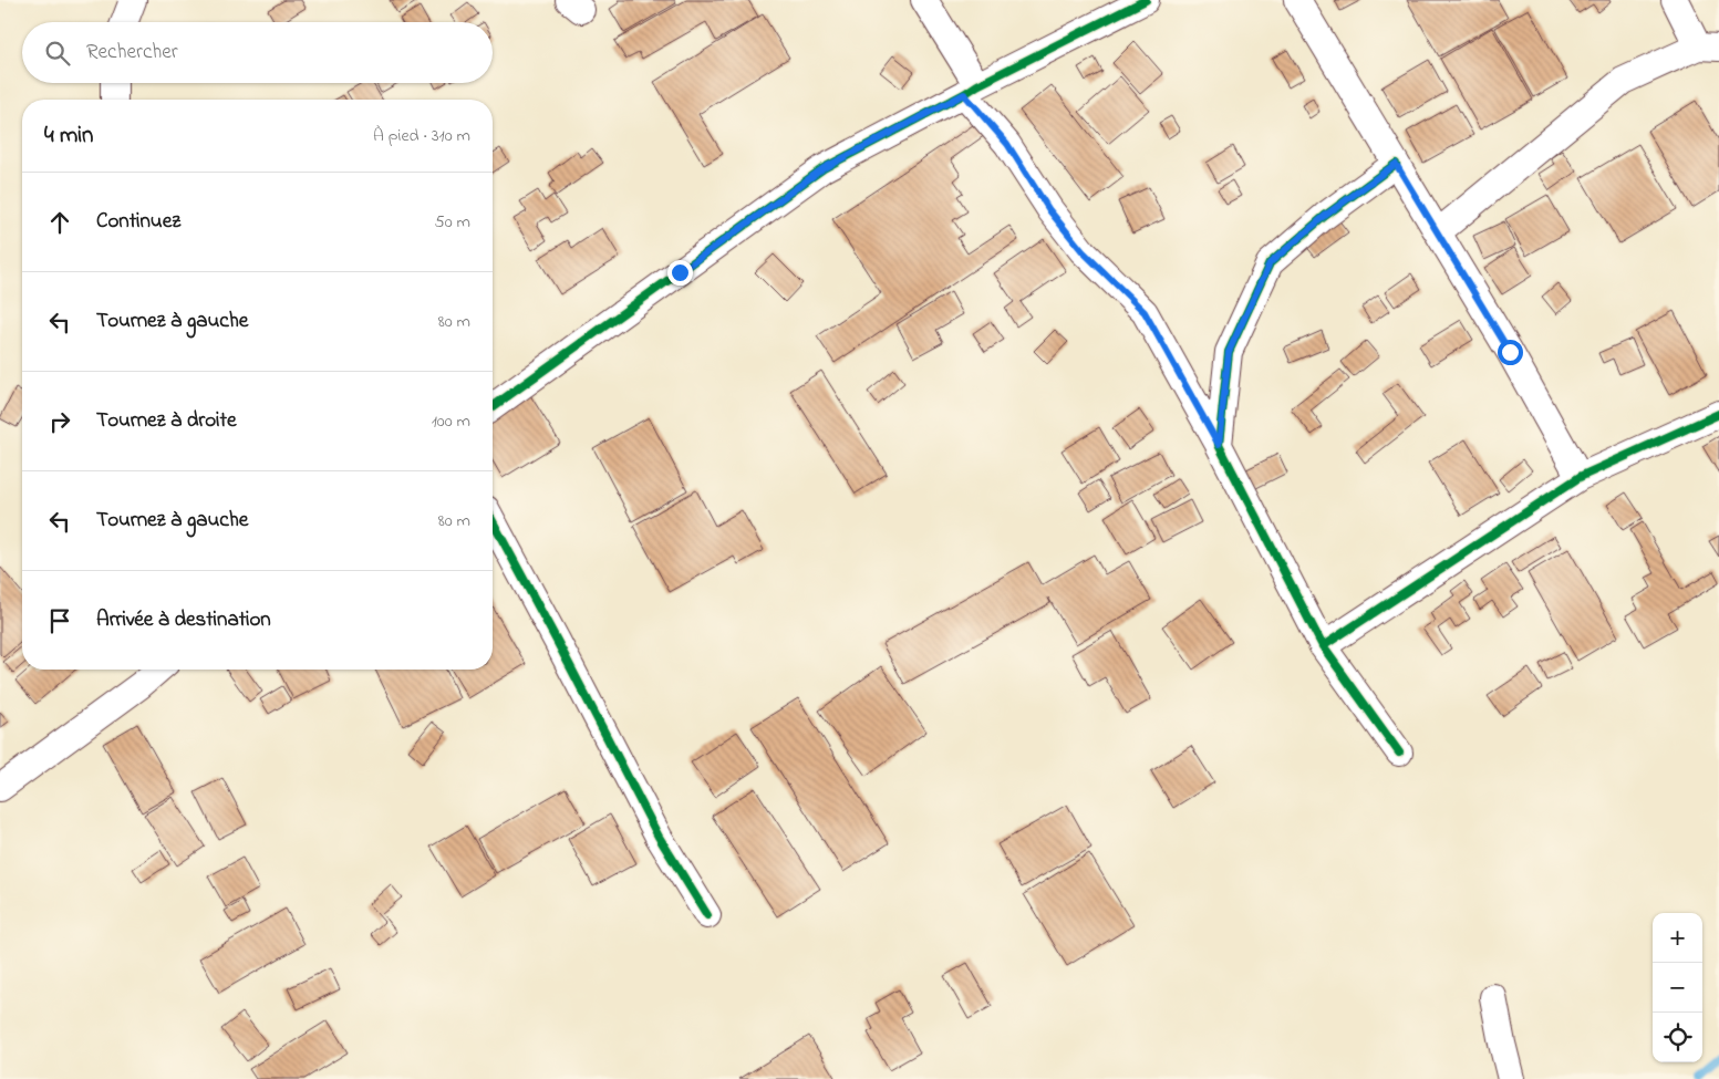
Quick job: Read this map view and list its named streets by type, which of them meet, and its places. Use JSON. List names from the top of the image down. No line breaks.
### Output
{"page":{"search":"Rechercher","heading":["4 min","À pied · 310 m"],"list":[["Continuez","50 m"],["Tournez à gauche","80 m"],["Tournez à droite","100 m"],["Tournez à gauche","80 m"],"Arrivée à destination"],"map_buttons":["+","−"]}}
